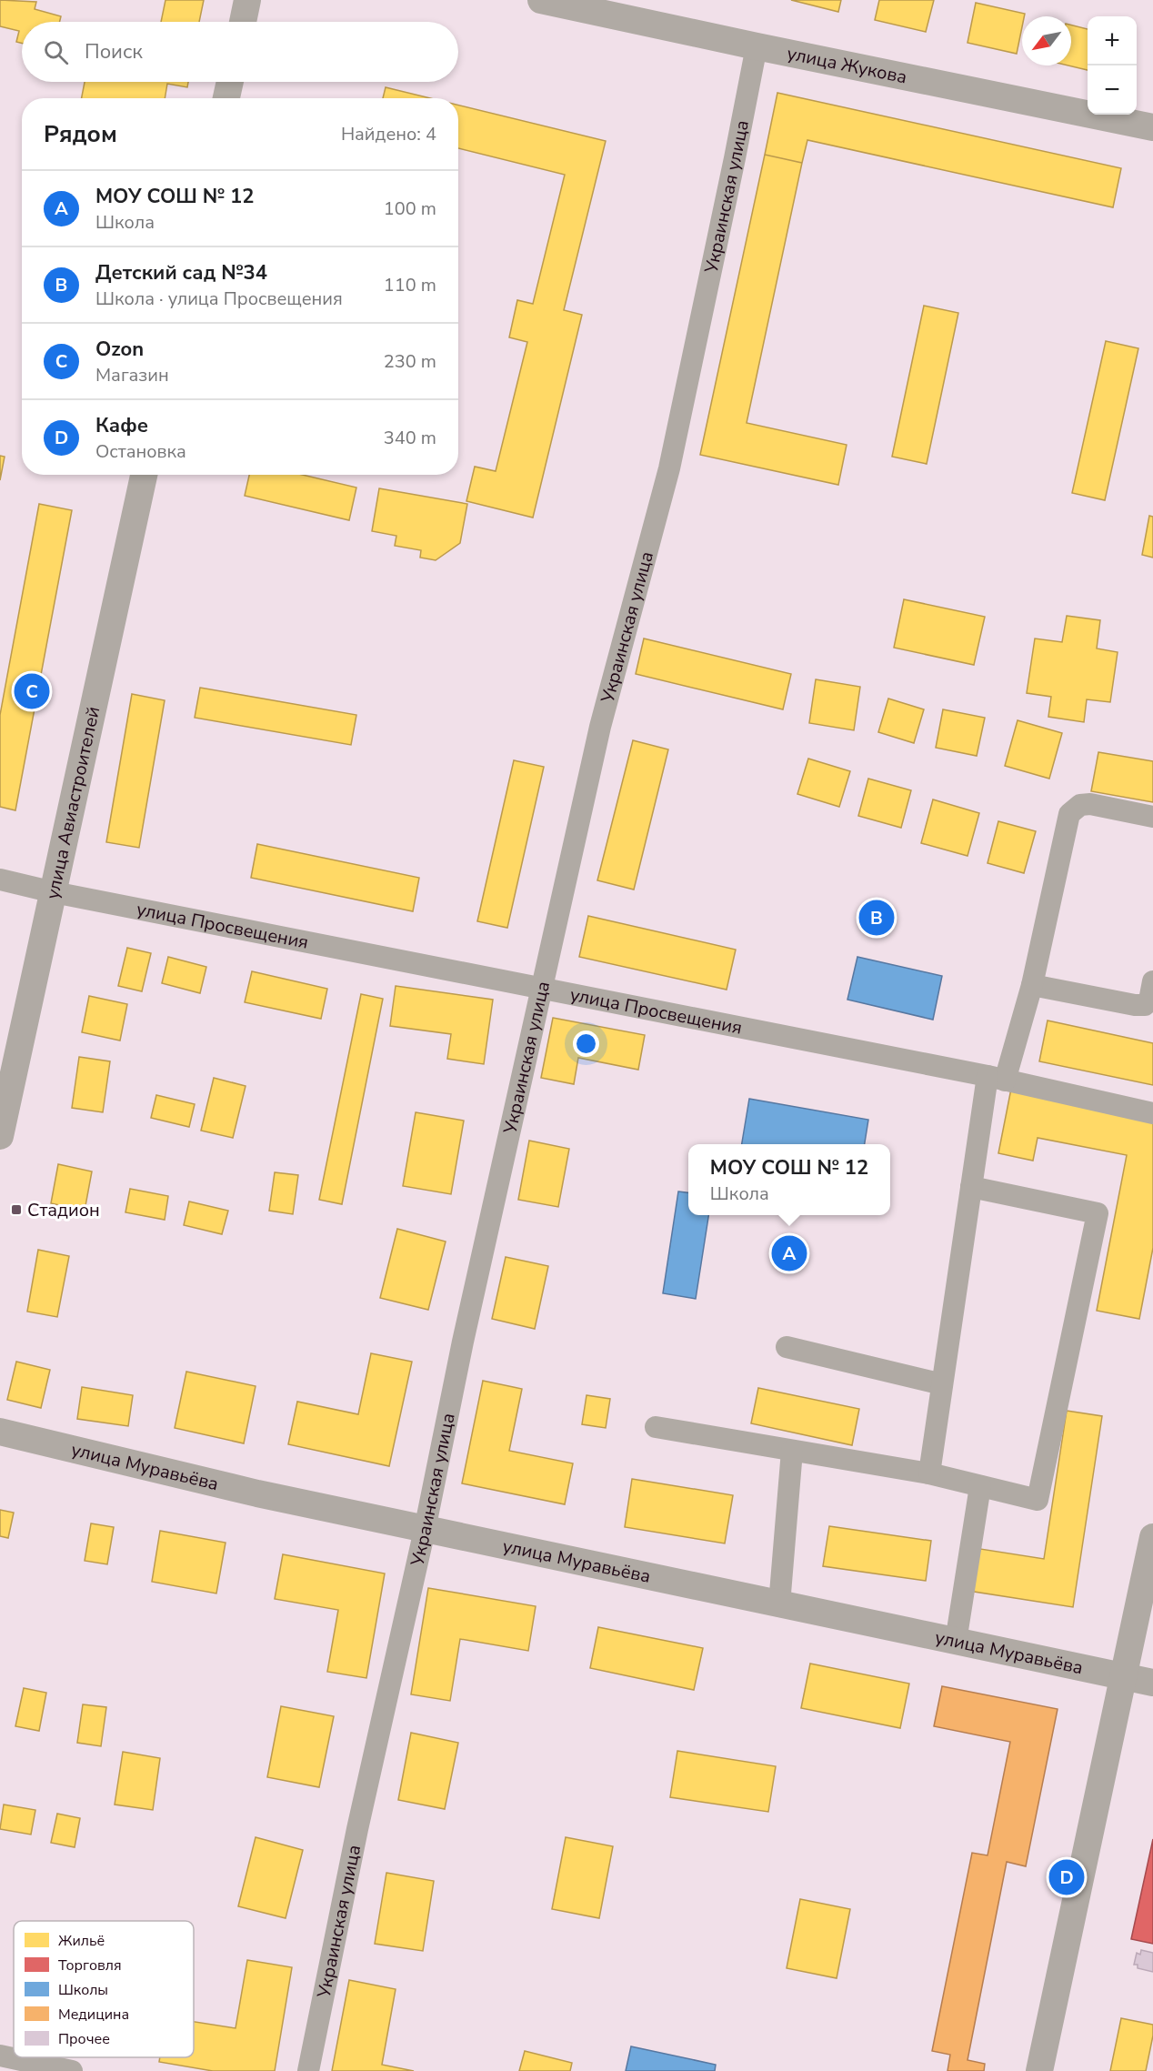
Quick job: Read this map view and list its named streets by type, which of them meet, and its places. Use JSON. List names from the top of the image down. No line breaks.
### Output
{"streets":{"street":["улица Жукова","Украинская улица","улица Авиастроителей","улица Просвещения","улица Муравьёва"]},"crossings":[["улица Жукова","Украинская улица"],["Украинская улица","улица Просвещения"],["Украинская улица","улица Муравьёва"],["улица Авиастроителей","улица Просвещения"]],"places":{"transit":["Стадион"]},"legend":["Жильё","Торговля","Школы","Медицина","Прочее"],"north":"bottom left","page":{"map_buttons":["+","−"],"search":"Поиск","heading":["Рядом","Найдено: 4"],"list":[{"mark":"A","name":"МОУ СОШ № 12","note":"Школа","value":"100 m"},{"mark":"B","name":"Детский сад №34","note":"Школа · улица Просвещения","value":"110 m"},{"mark":"C","name":"Ozon","note":"Магазин","value":"230 m"},{"mark":"D","name":"Кафе","note":"Остановка","value":"340 m"}],"pins":["C","B","A","D"],"popup":["МОУ СОШ № 12","Школа"]}}
